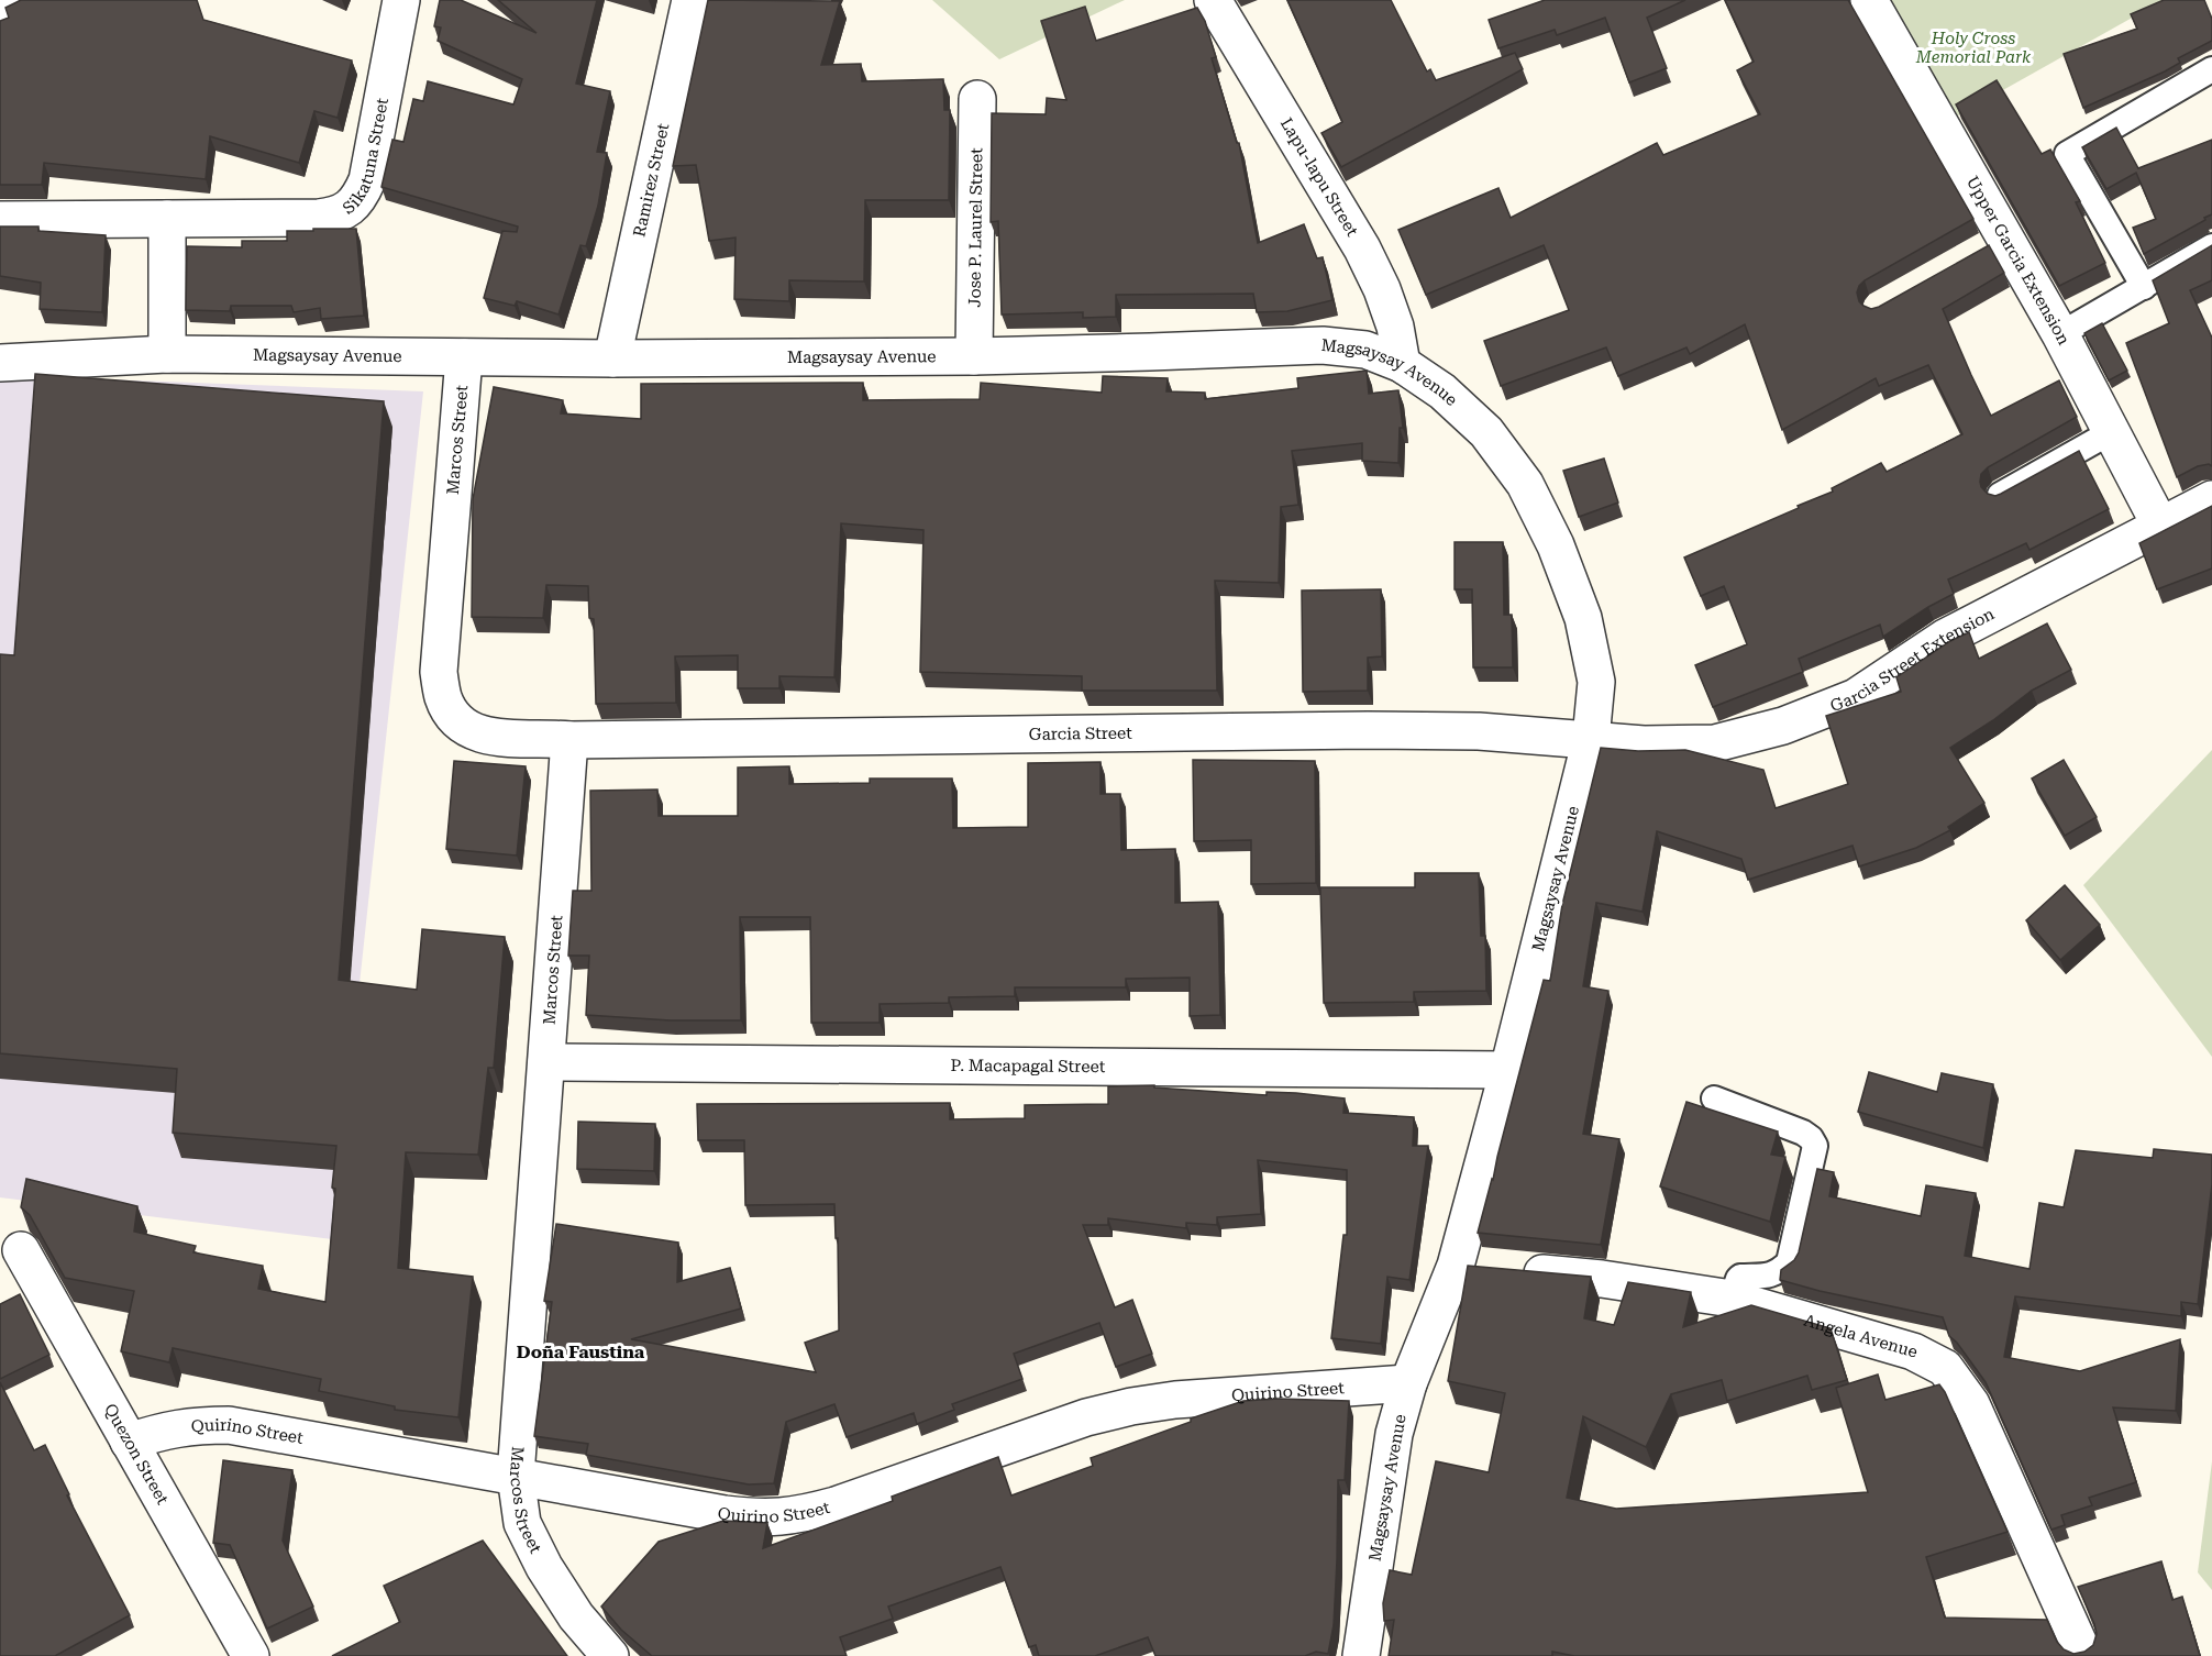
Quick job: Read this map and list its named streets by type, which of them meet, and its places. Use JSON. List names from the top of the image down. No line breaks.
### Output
{"streets":{"street":["Sikatuna Street","Lapu-lapu Street","Ramirez Street","Jose P. Laurel Street","Upper Garcia Extension","Magsaysay Avenue","Marcos Street","Garcia Street Extension","Garcia Street","P. Macapagal Street","Angela Avenue","Quirino Street","Quezon Street"]},"crossings":[["Lapu-lapu Street","Magsaysay Avenue"],["Ramirez Street","Magsaysay Avenue"],["Jose P. Laurel Street","Magsaysay Avenue"],["Upper Garcia Extension","Garcia Street Extension"],["Magsaysay Avenue","Marcos Street"],["Magsaysay Avenue","Garcia Street Extension"],["Magsaysay Avenue","Garcia Street"],["Magsaysay Avenue","P. Macapagal Street"],["Magsaysay Avenue","Angela Avenue"],["Magsaysay Avenue","Quirino Street"],["Marcos Street","Garcia Street"],["Marcos Street","P. Macapagal Street"],["Marcos Street","Quirino Street"],["Garcia Street Extension","Garcia Street"],["Quirino Street","Quezon Street"]],"districts":["Doña Faustina"],"parks":["Holy Cross Memorial Park"]}
